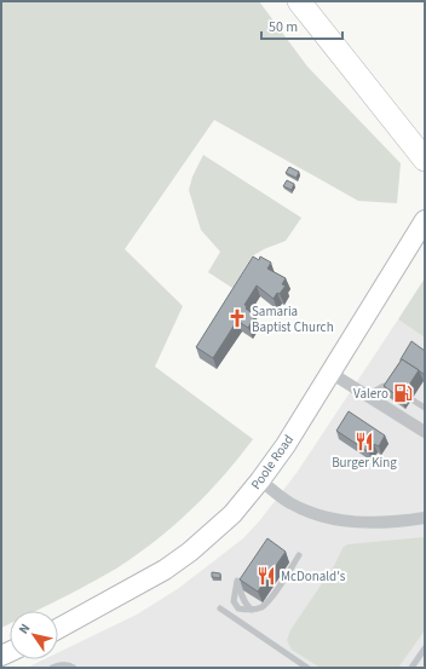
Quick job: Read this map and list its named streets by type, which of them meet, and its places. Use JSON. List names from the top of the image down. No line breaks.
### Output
{"streets":{"main road":["Poole Road"]},"places":{"church":["Samaria Baptist Church"],"fuel station":["Valero"],"restaurant":["Burger King","McDonald's"]},"scale_bar":"50 m","north":"top left"}
